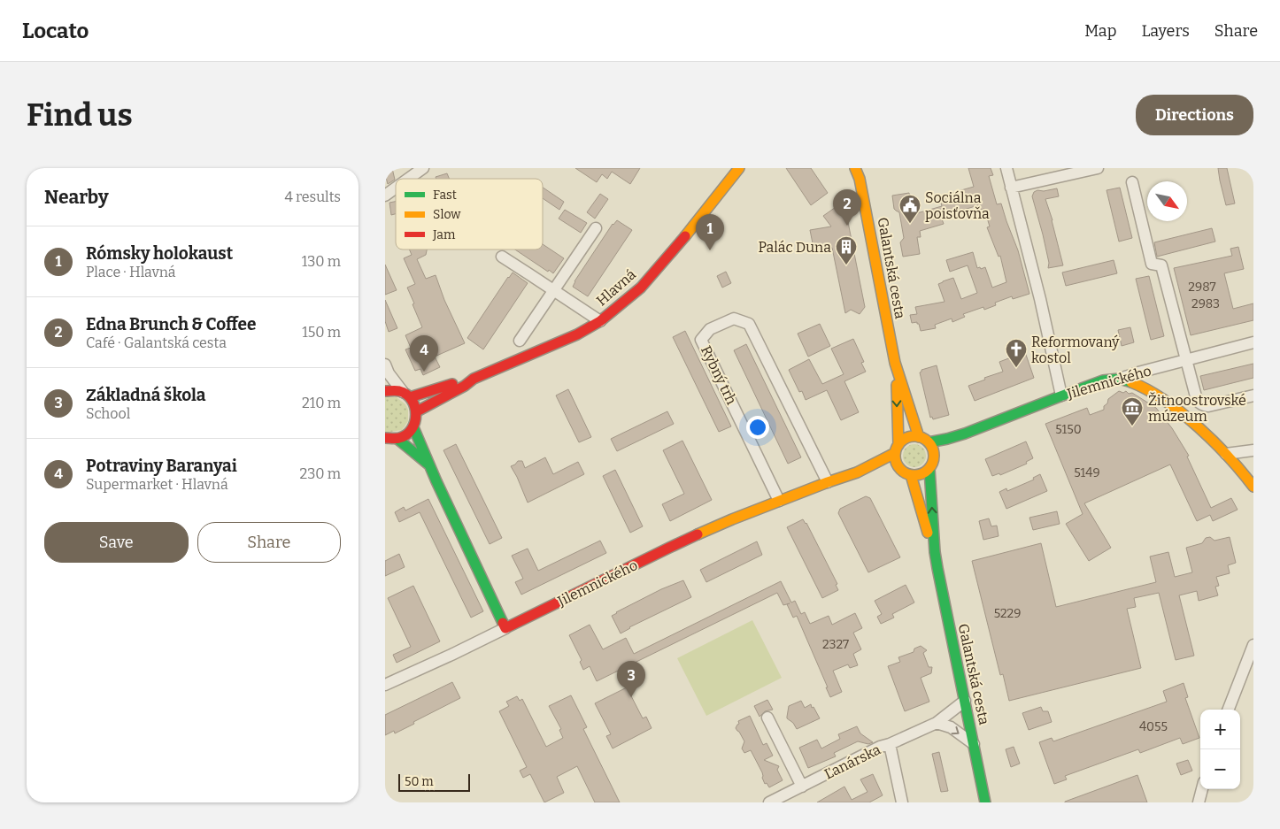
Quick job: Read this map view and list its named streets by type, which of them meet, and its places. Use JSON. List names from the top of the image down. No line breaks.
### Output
{"streets":{"main road":["Galantská cesta","Hlavná","Jilemnického"],"street":["Rybný trh","Ľanárska"]},"crossings":[["Galantská cesta","Jilemnického"],["Galantská cesta","Ľanárska"],["Rybný trh","Jilemnického"]],"places":{"public building":["Sociálna poisťovňa"],"building":["Palác Duna"],"church":["Reformovaný kostol"],"museum":["Žitnoostrovské múzeum"]},"house_numbers":["2987","2983","5150","5149","5229","2327","4055"],"legend":["Fast","Slow","Jam"],"scale_bar":"50 m","north":"bottom right","page":{"header":"Locato","nav":["Map","Layers","Share"],"buttons":["Directions",["Save","Share"]],"title":"Find us","heading":["Nearby","4 results"],"pins":["2","1","4","3"],"list":[{"mark":"1","name":"Rómsky holokaust","note":"Place · Hlavná","value":"130 m"},{"mark":"2","name":"Edna Brunch & Coffee","note":"Café · Galantská cesta","value":"150 m"},{"mark":"3","name":"Základná škola","note":"School","value":"210 m"},{"mark":"4","name":"Potraviny Baranyai","note":"Supermarket · Hlavná","value":"230 m"}],"map_buttons":["+","−"],"scale":"50 m"}}
